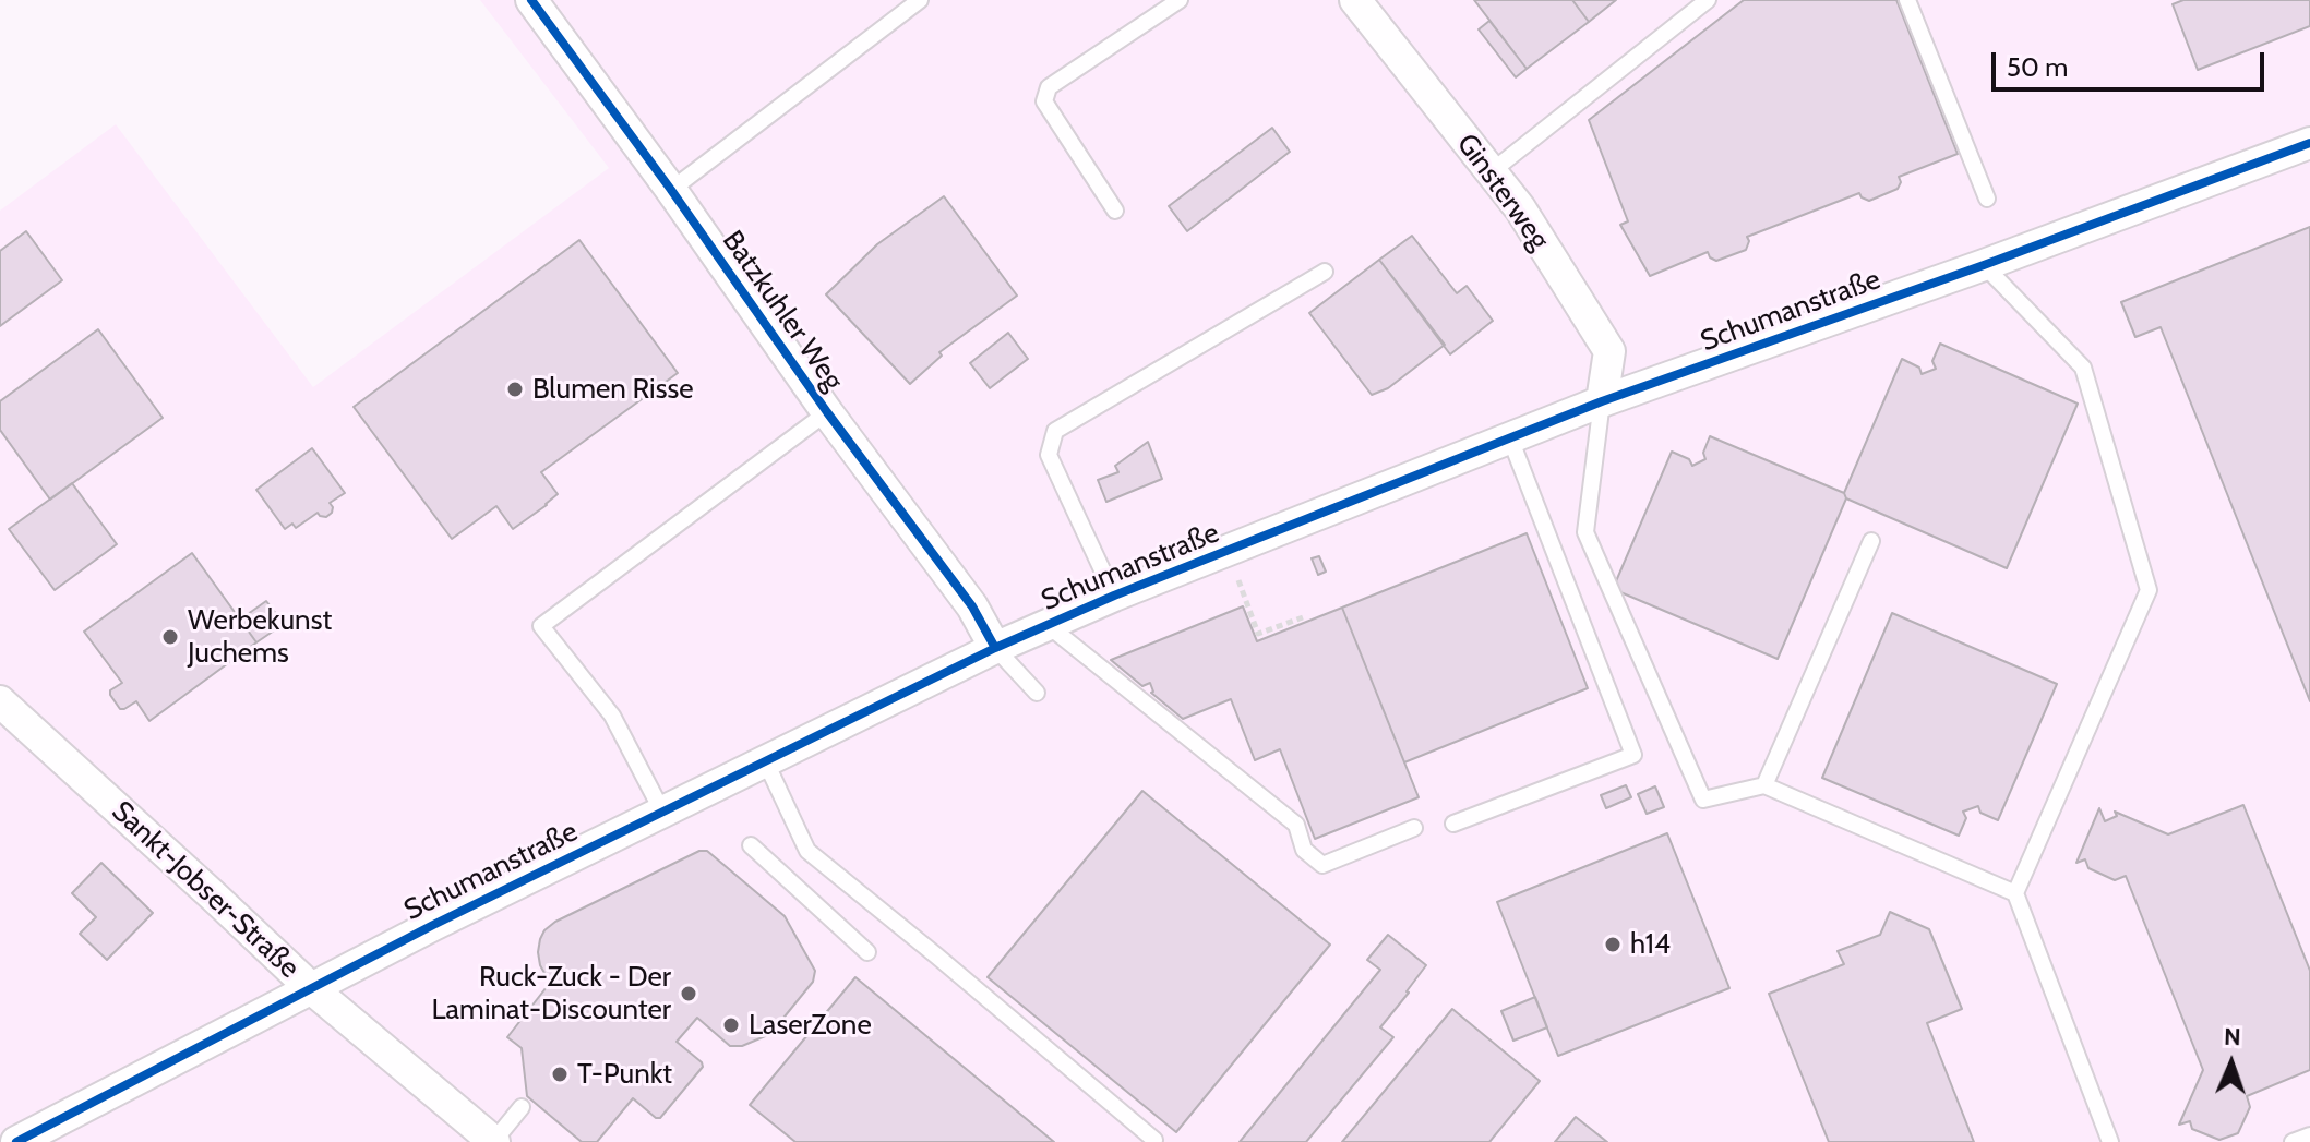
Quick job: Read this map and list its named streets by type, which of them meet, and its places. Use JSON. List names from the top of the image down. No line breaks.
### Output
{"streets":{"street":["Ginsterweg","Batzkuhler Weg","Schumanstraße","Sankt-Jobser-Straße"]},"crossings":[["Ginsterweg","Schumanstraße"],["Batzkuhler Weg","Schumanstraße"],["Schumanstraße","Sankt-Jobser-Straße"]],"places":["Blumen Risse","Werbekunst Juchems","h14","Ruck-Zuck - Der Laminat-Discounter","LaserZone","T-Punkt"],"scale_bar":"50 m","north":"top"}
